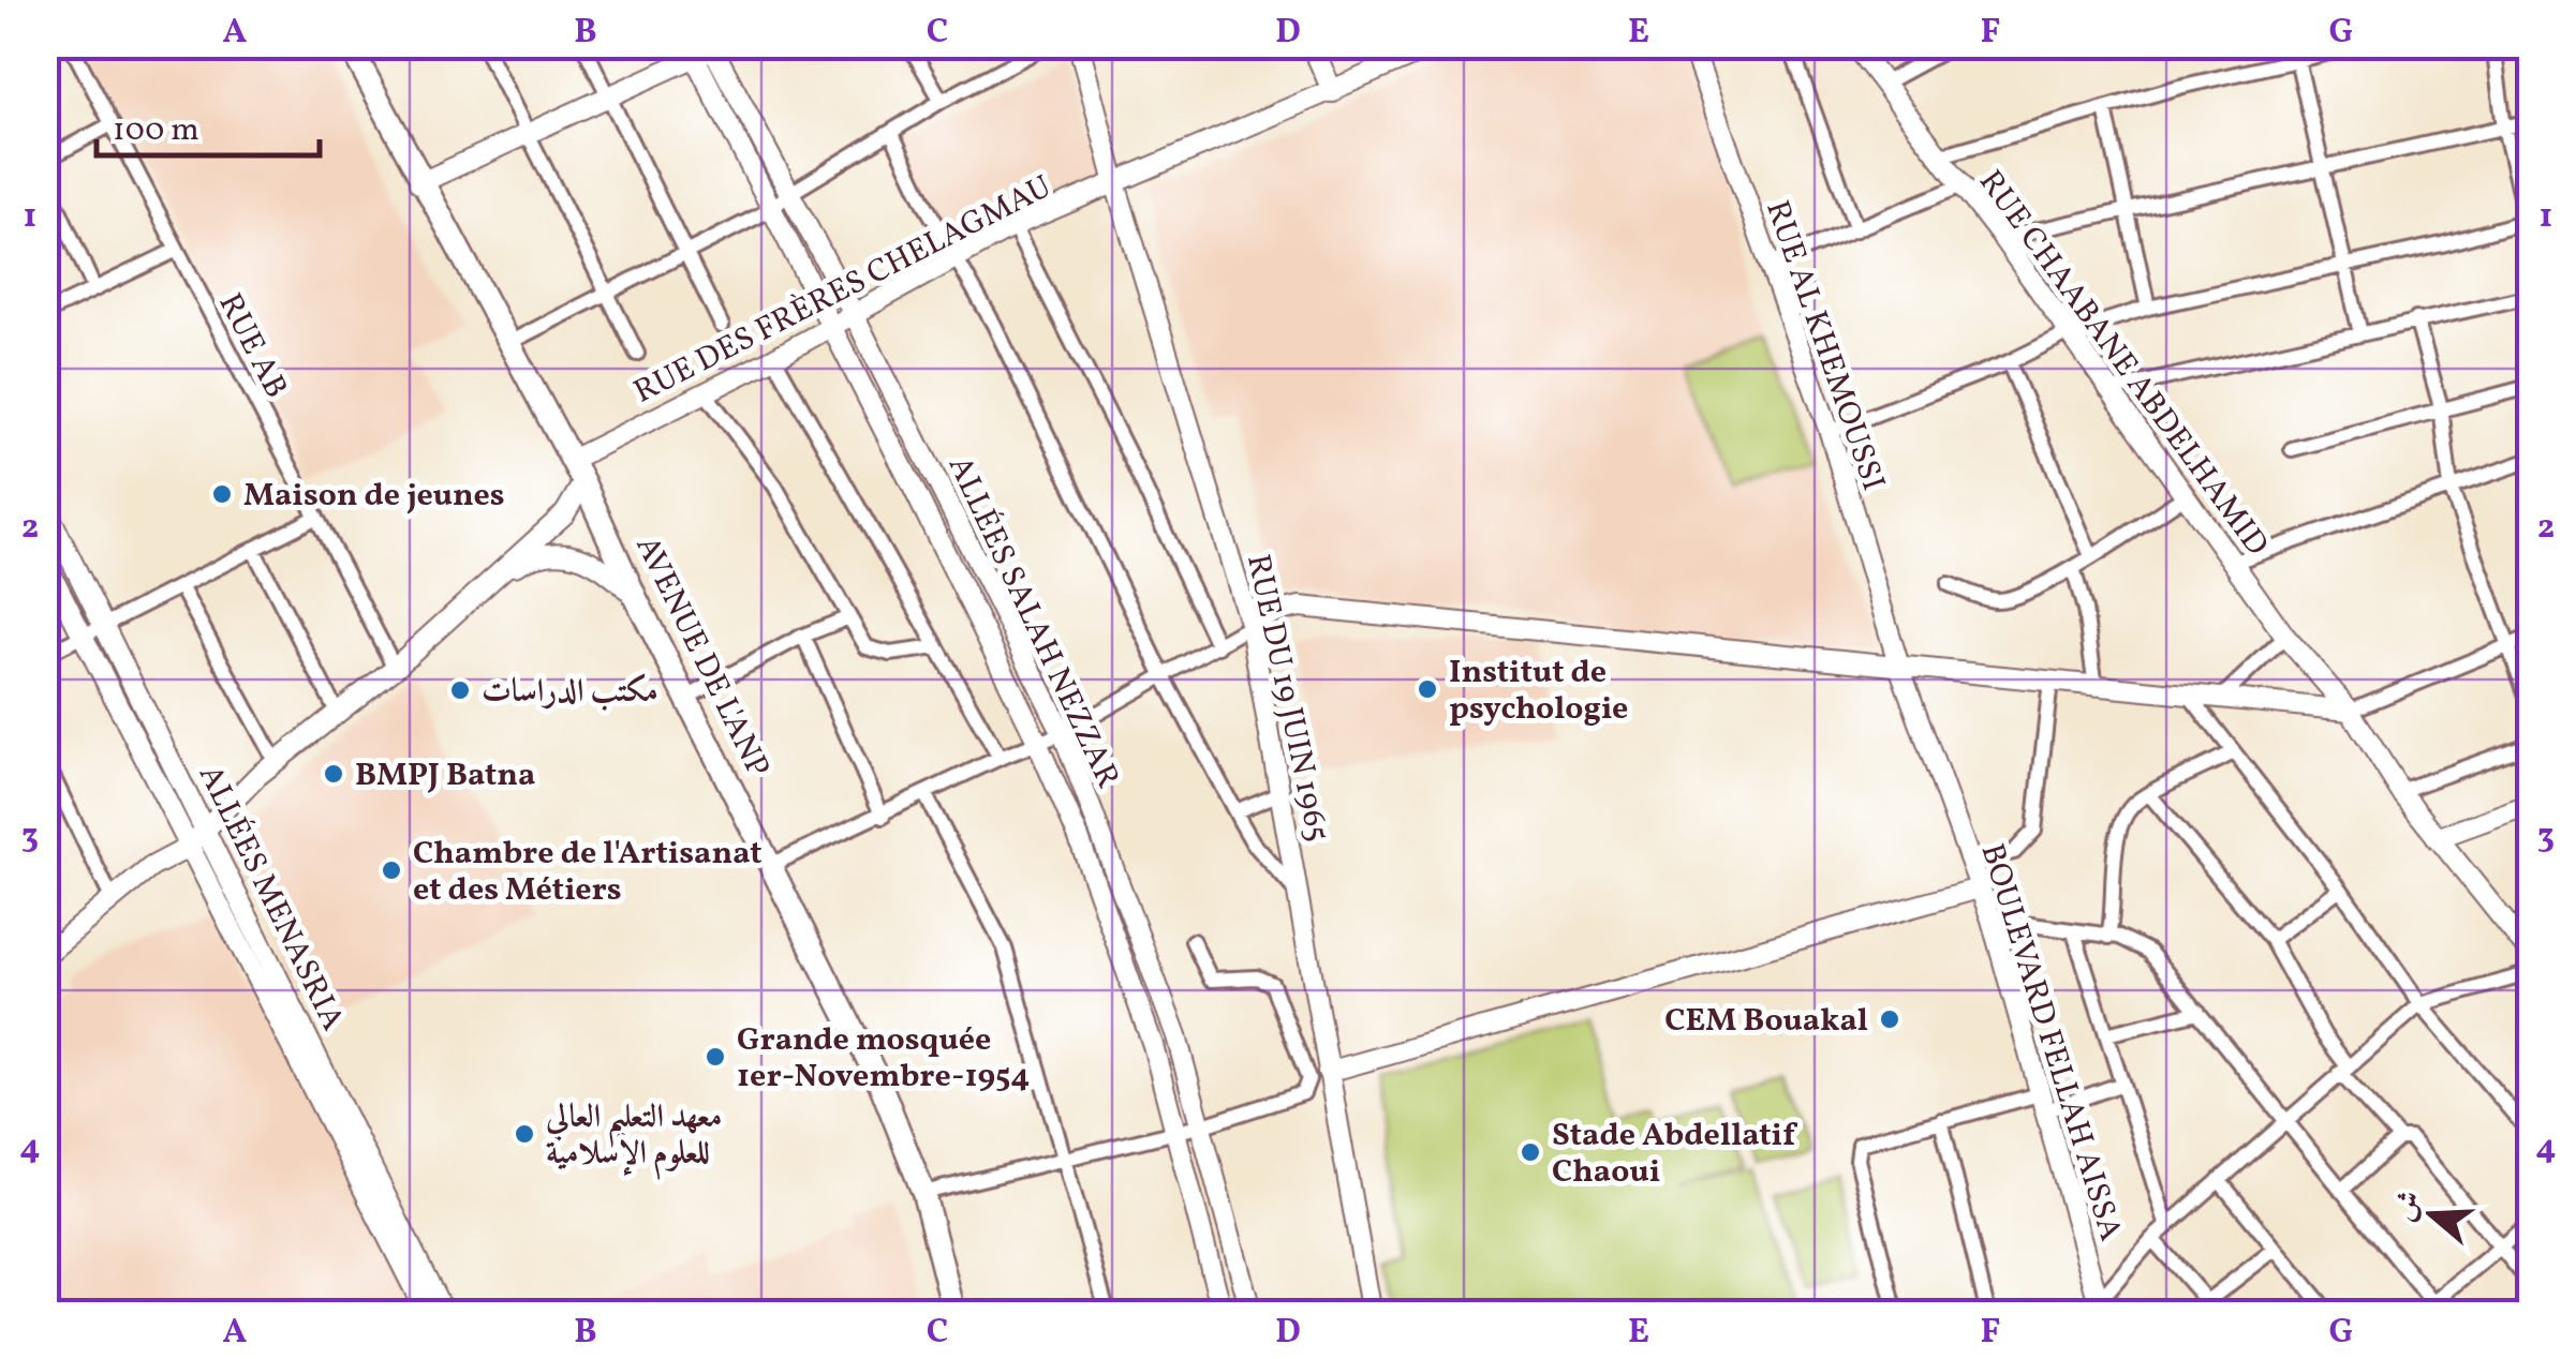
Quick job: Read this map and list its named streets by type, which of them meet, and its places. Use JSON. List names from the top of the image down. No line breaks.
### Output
{"streets":{"main road":["AVENUE DE L'ANP"],"street":["RUE DES FRÈRES CHELAGMAU","RUE AB","RUE AL KHEMOUSSI","RUE CHAABANE ABDELHAMID","ALLÉES SALAH NEZZAR","RUE DU 19 JUIN 1965","ALLÉES MENASRIA","BOULEVARD FELLAH AISSA"]},"crossings":[["RUE DES FRÈRES CHELAGMAU","ALLÉES SALAH NEZZAR"],["RUE DES FRÈRES CHELAGMAU","AVENUE DE L'ANP"],["RUE DES FRÈRES CHELAGMAU","RUE DU 19 JUIN 1965"],["RUE AL KHEMOUSSI","BOULEVARD FELLAH AISSA"]],"places":["Maison de jeunes","Institut de psychologie","مكتب الدراسات","BMPJ Batna","Chambre de l'Artisanat et des Métiers","CEM Bouakal","Grande mosquée 1er-Novembre-1954","معهد التعليم العالي للعلوم الإسلامية","Stade Abdellatif Chaoui"],"scale_bar":"100 m","north":"left","grid":{"columns":["A","B","C","D","E","F","G"],"rows":["1","2","3","4"]}}
